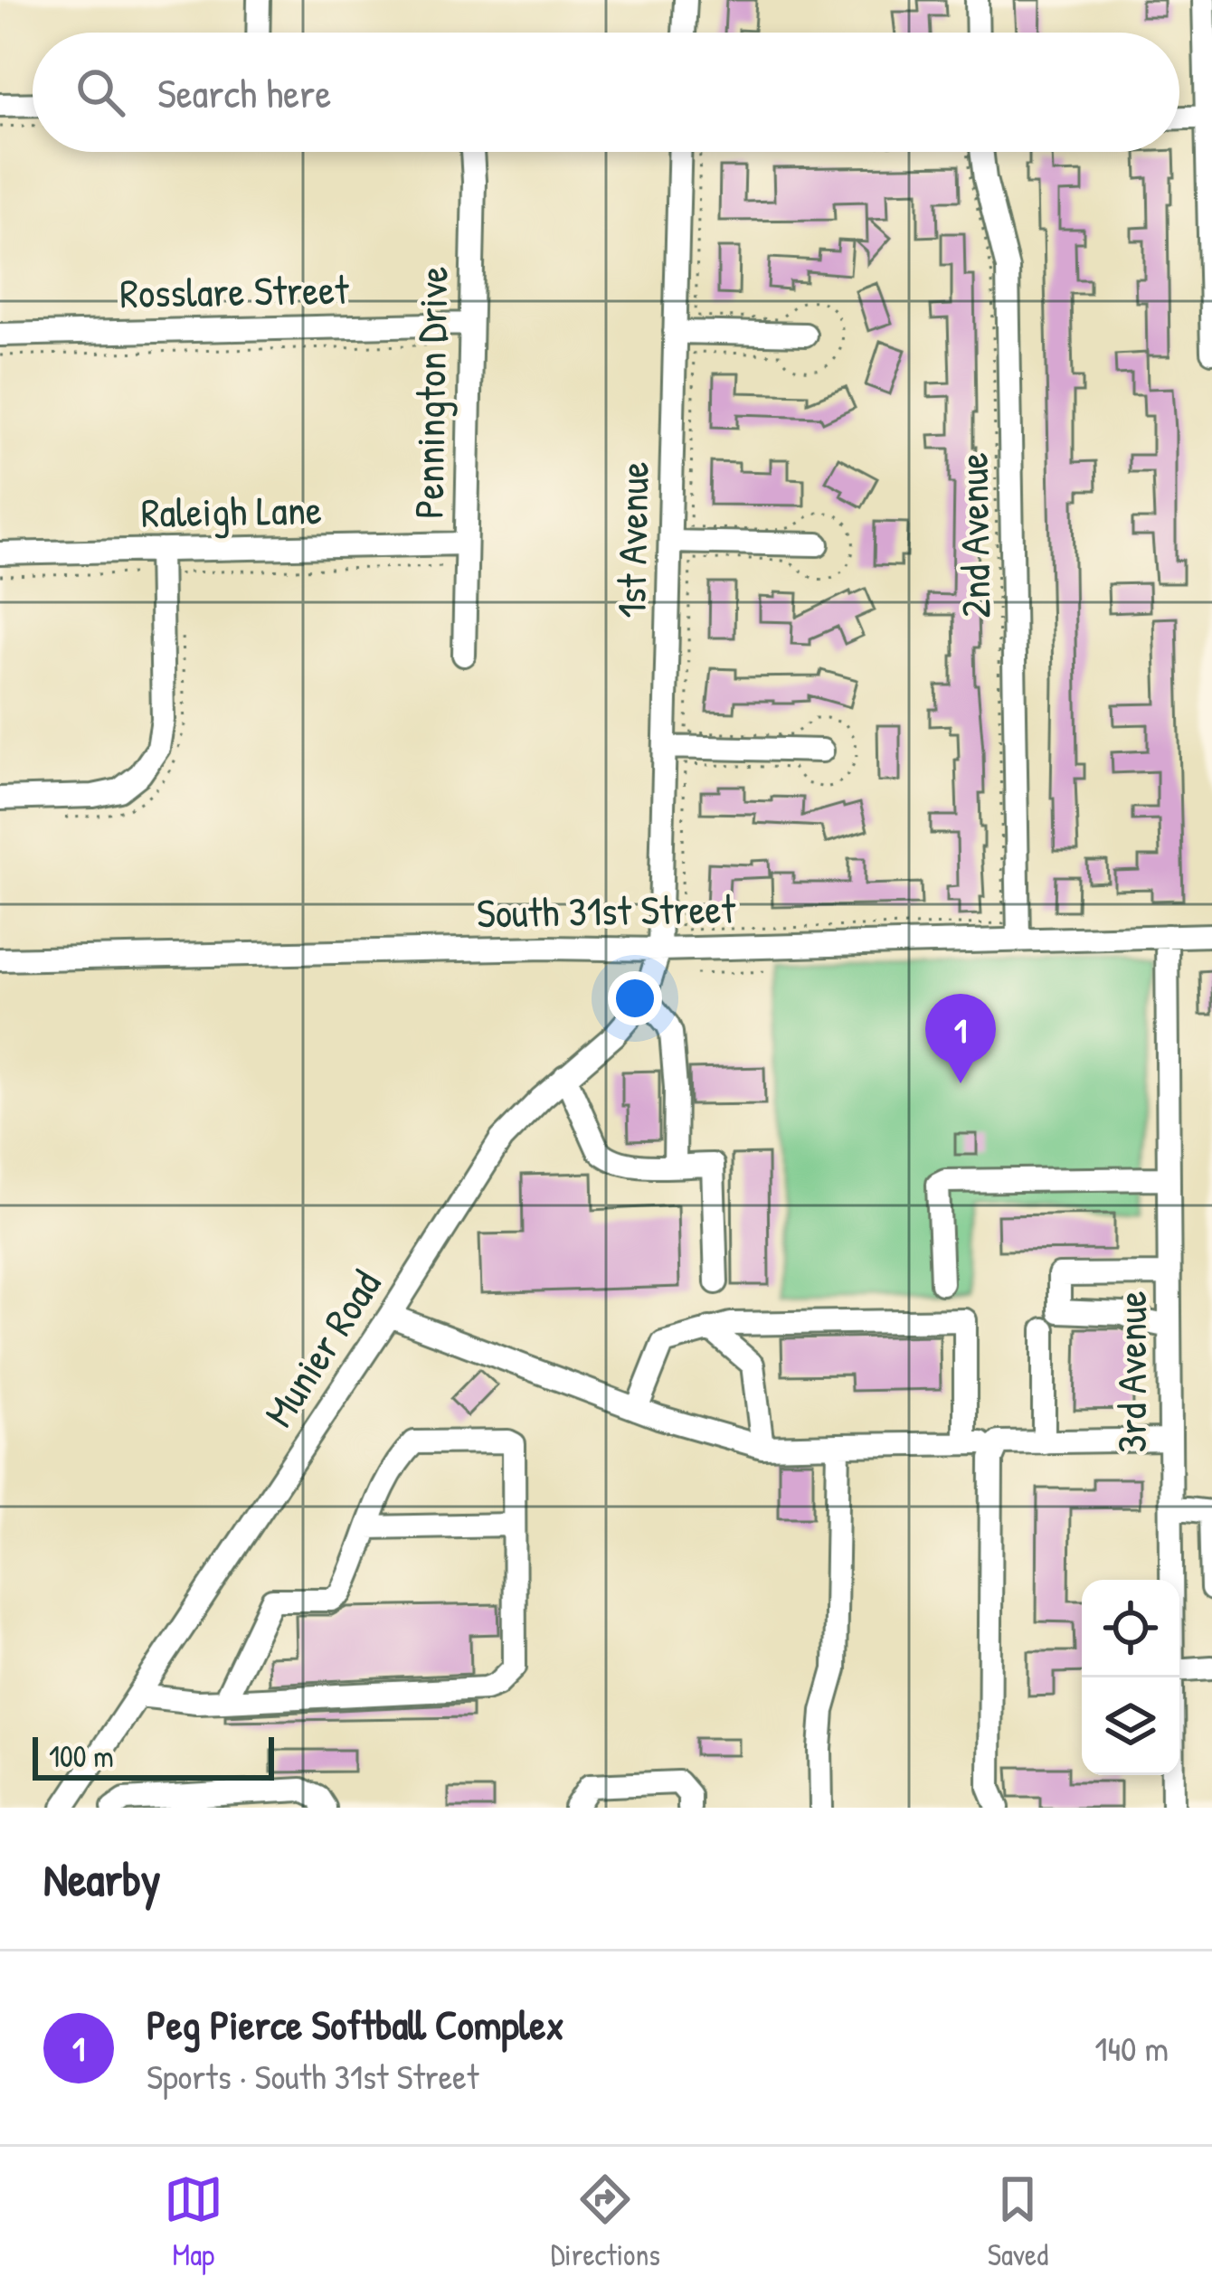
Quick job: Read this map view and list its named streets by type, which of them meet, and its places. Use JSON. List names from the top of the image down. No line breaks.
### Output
{"streets":{"street":["Rosslare Street","Pennington Drive","Raleigh Lane","2nd Avenue","1st Avenue","South 31st Street","Munier Road","3rd Avenue"]},"crossings":[["Rosslare Street","Pennington Drive"],["Pennington Drive","Raleigh Lane"],["2nd Avenue","South 31st Street"],["1st Avenue","South 31st Street"],["1st Avenue","Munier Road"],["South 31st Street","Munier Road"],["South 31st Street","3rd Avenue"]],"scale_bar":"100 m","page":{"search":"Search here","pins":"1","scale":"100 m","heading":"Nearby","list":[{"mark":"1","name":"Peg Pierce Softball Complex","note":"Sports · South 31st Street","value":"140 m"}],"nav":["Map","Directions","Saved"]}}
